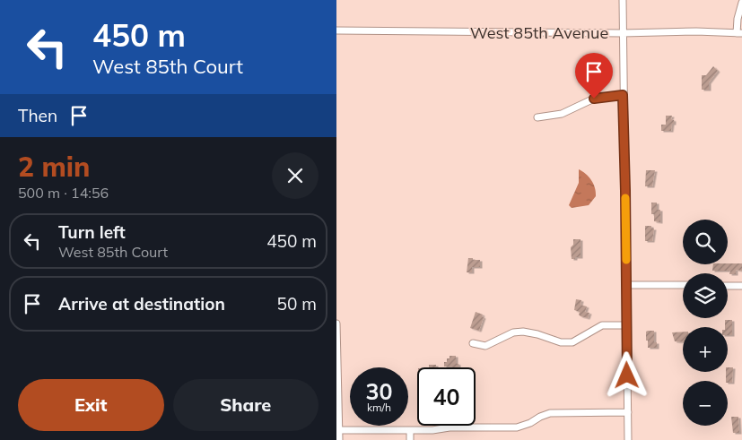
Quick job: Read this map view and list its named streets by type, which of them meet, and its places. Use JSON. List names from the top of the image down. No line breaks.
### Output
{"streets":{"street":["West 85th Avenue"]},"page":{"turn":["450 m","West 85th Court"],"then":"Then","heading":["2 min","500 m · 14:56"],"list":[{"name":"Turn left","note":"West 85th Court","value":"450 m"},{"name":"Arrive at destination","value":"50 m"}],"map_buttons":["+","−"],"speed":"30 km/h","limit":"40","buttons":["Exit","Share"]}}
